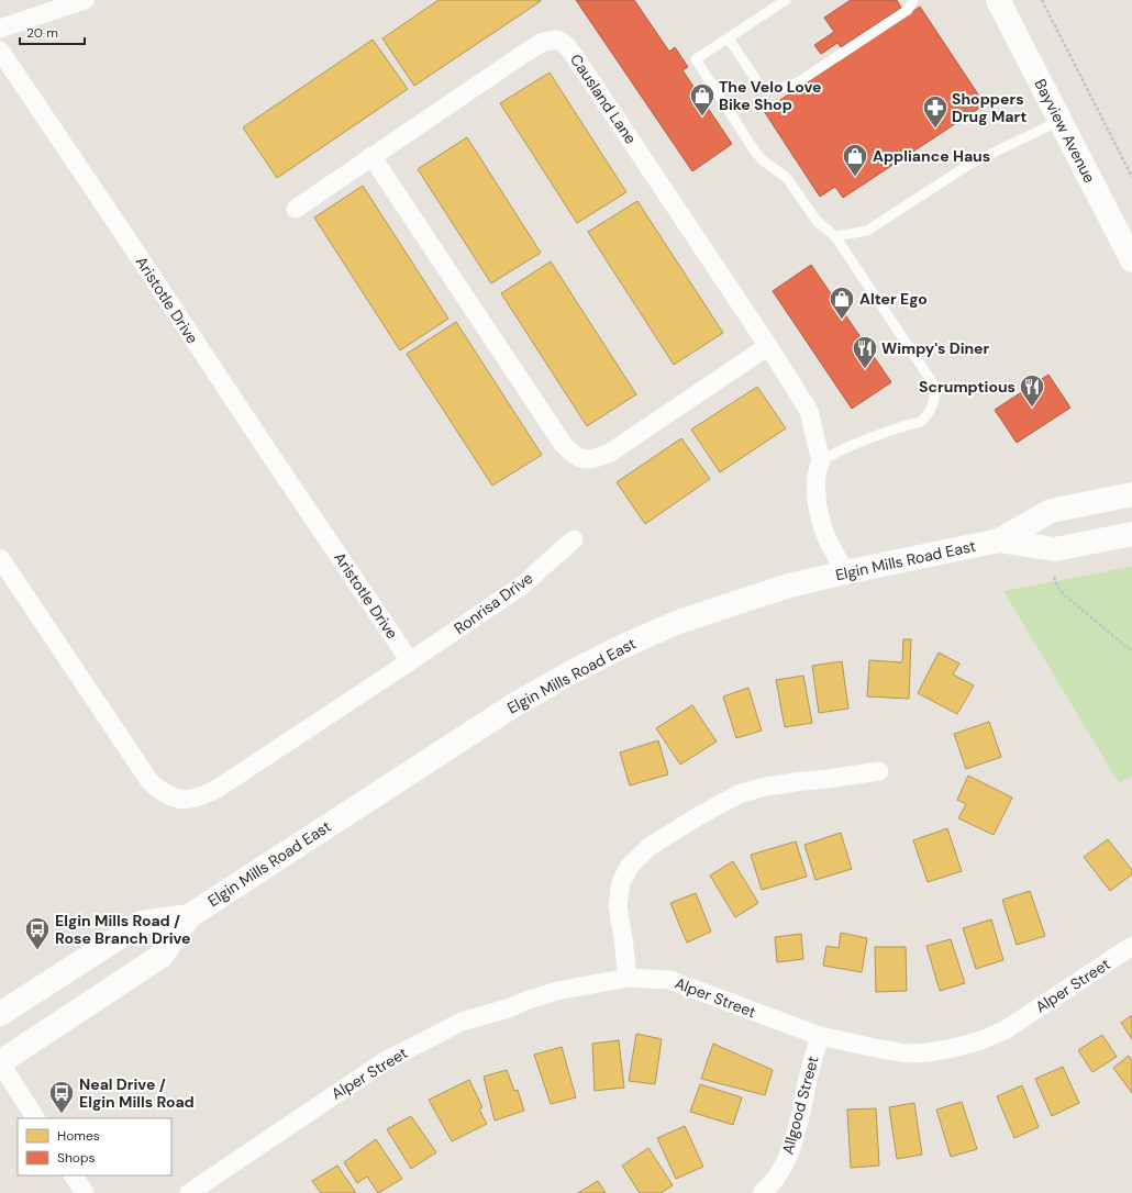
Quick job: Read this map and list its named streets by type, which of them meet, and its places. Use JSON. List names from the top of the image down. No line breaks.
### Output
{"streets":{"main road":["Bayview Avenue","Elgin Mills Road East"],"street":["Causland Lane","Aristotle Drive","Ronrisa Drive","Alper Street","Allgood Street"]},"crossings":[["Aristotle Drive","Ronrisa Drive"],["Alper Street","Allgood Street"]],"places":{"shop":["The Velo Love Bike Shop","Appliance Haus","Alter Ego"],"pharmacy":["Shoppers Drug Mart"],"restaurant":["Wimpy's Diner","Scrumptious"],"bus stop":["Elgin Mills Road / Rose Branch Drive","Neal Drive / Elgin Mills Road"]},"legend":["Homes","Shops"],"scale_bar":"20 m"}
